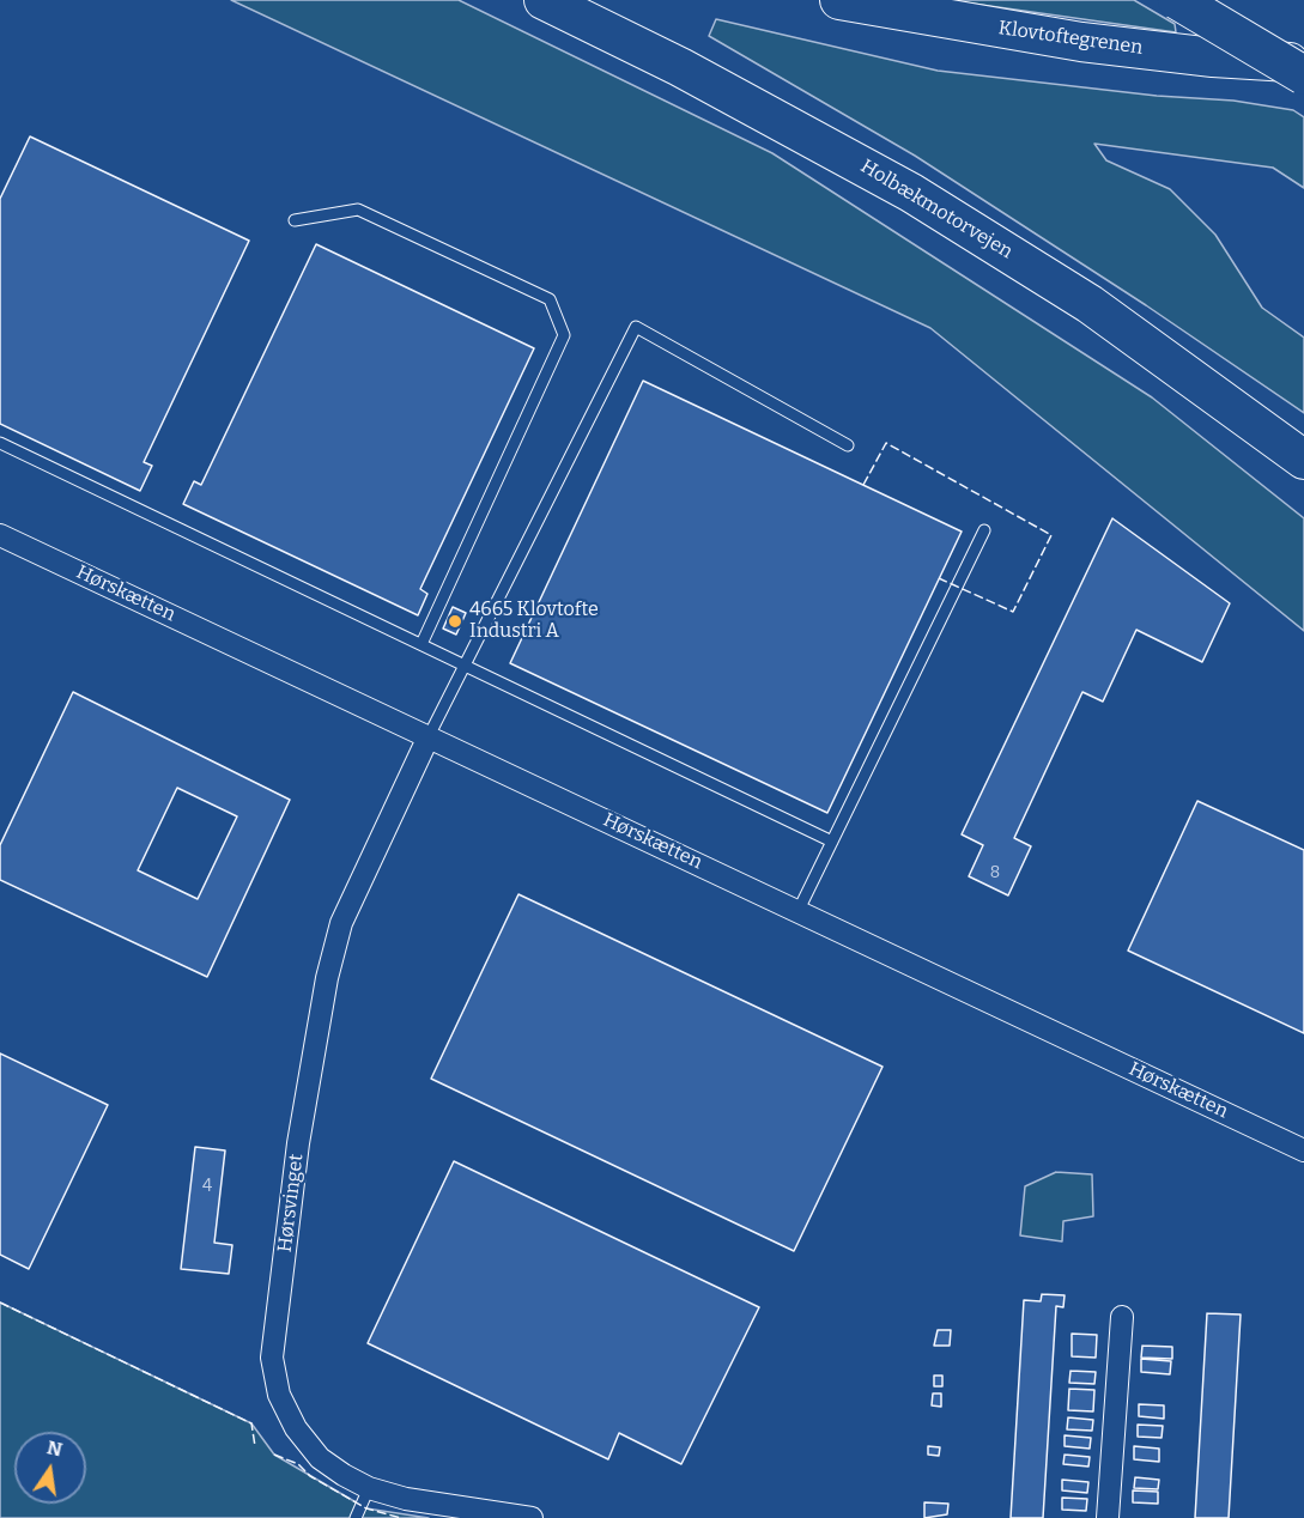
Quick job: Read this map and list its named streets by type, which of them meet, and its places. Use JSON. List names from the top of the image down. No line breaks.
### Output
{"streets":{"highway":["Klovtoftegrenen","Holbækmotorvejen"],"street":["Hørskætten","Hørsvinget"]},"crossings":[["Hørskætten","Hørsvinget"]],"places":["4665 Klovtofte Industri A"],"house_numbers":["8","4"],"north":"top"}
